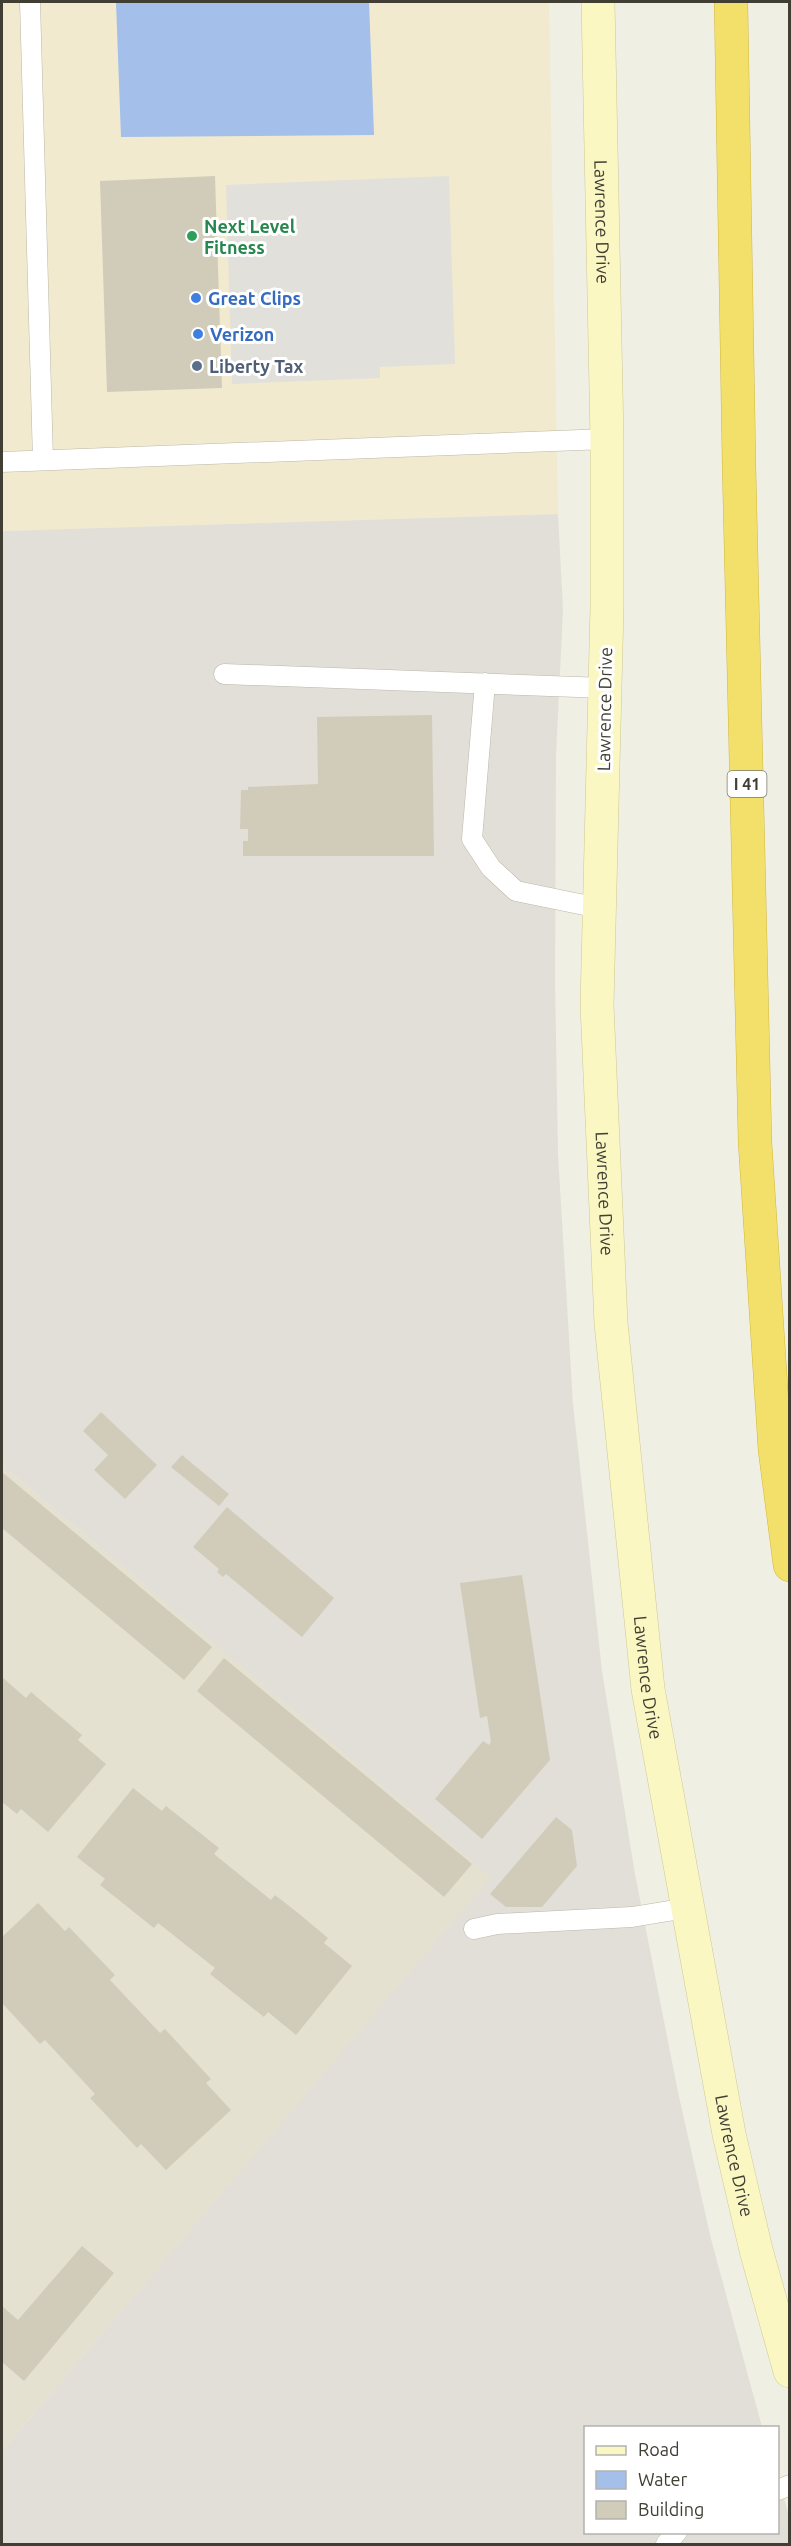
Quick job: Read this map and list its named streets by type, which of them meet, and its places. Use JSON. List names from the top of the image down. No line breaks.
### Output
{"streets":{"highway":["I 41"],"main road":["Lawrence Drive"]},"places":["Next Level Fitness","Great Clips","Verizon","Liberty Tax"],"legend":["Road","Water","Building"]}
